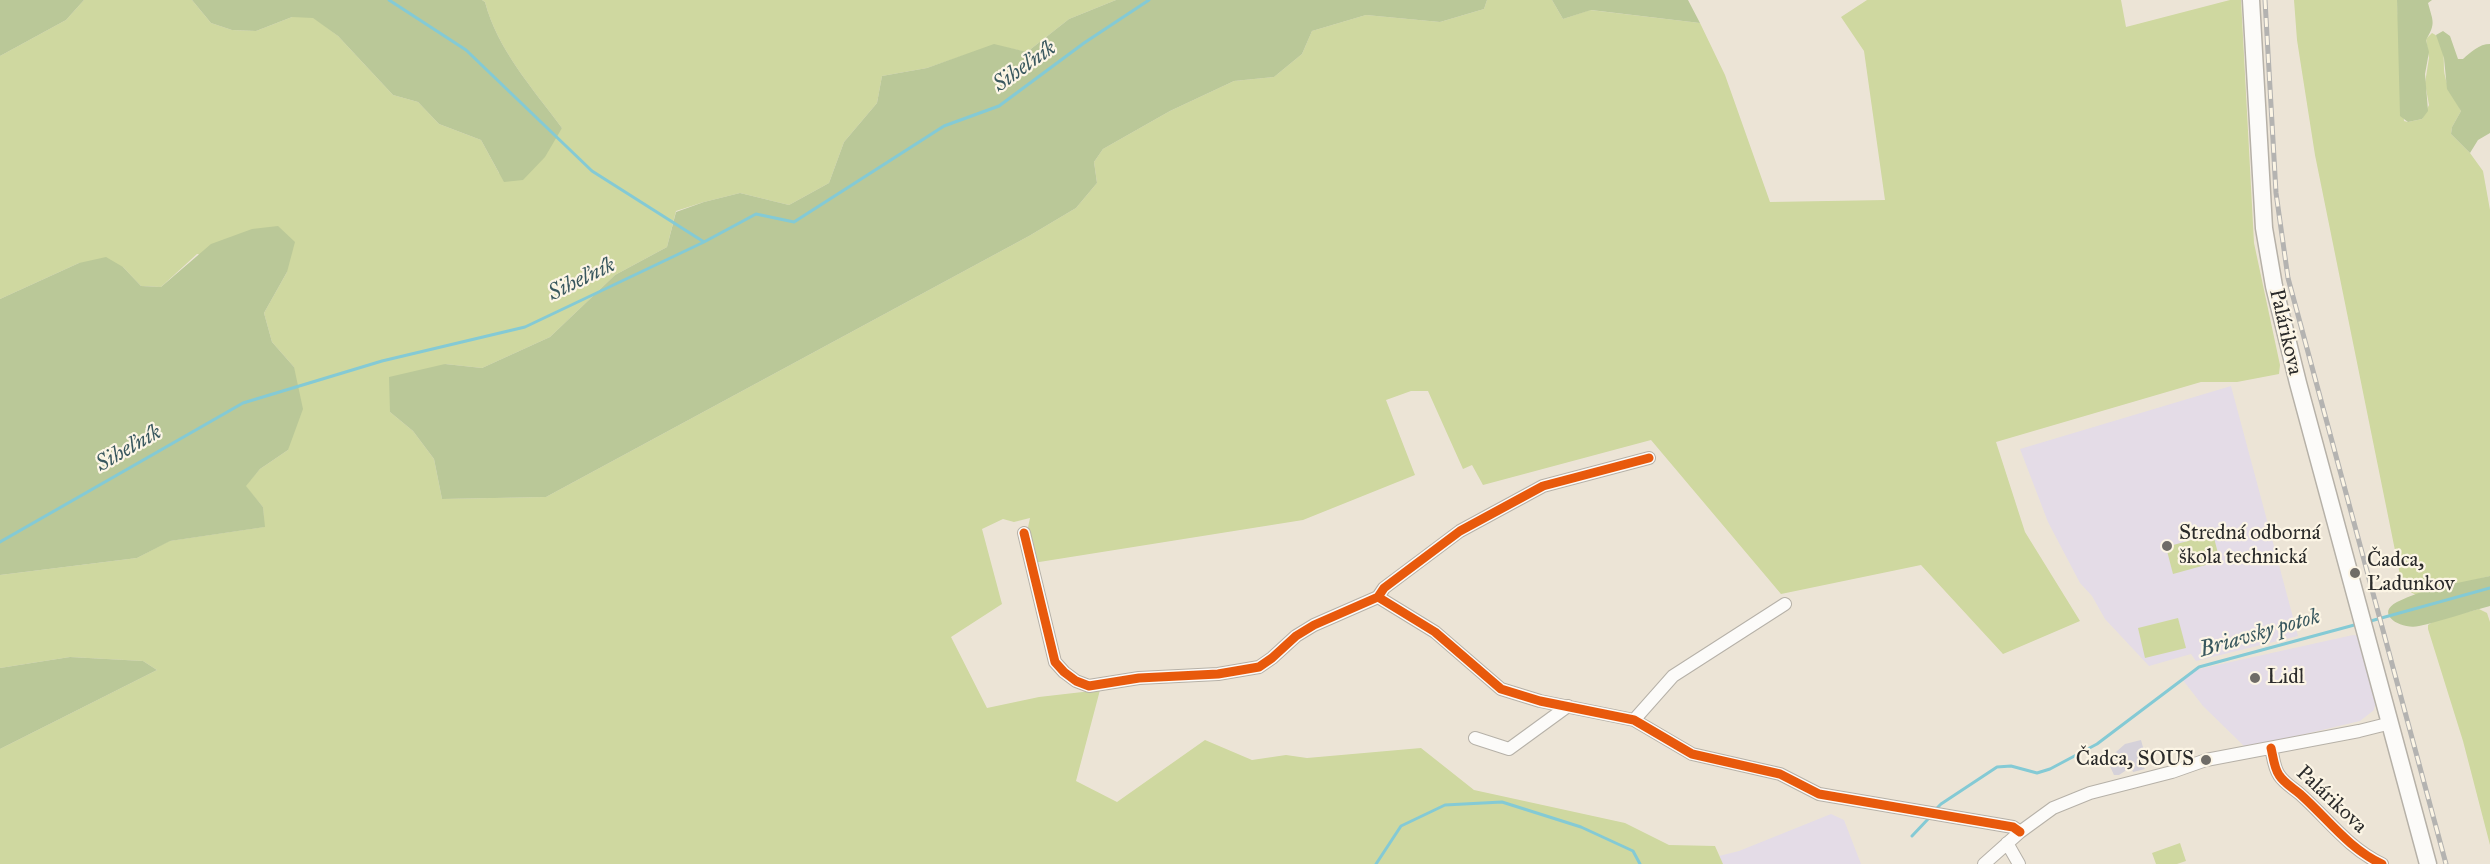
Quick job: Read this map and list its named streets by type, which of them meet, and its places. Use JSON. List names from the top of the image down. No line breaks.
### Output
{"streets":{"main road":["Palárikova"]},"water":["Siheľník","Briavsky potok"],"places":["Stredná odborná škola technická","Čadca, Ľadunkov","Lidl","Čadca, SOUS"]}
